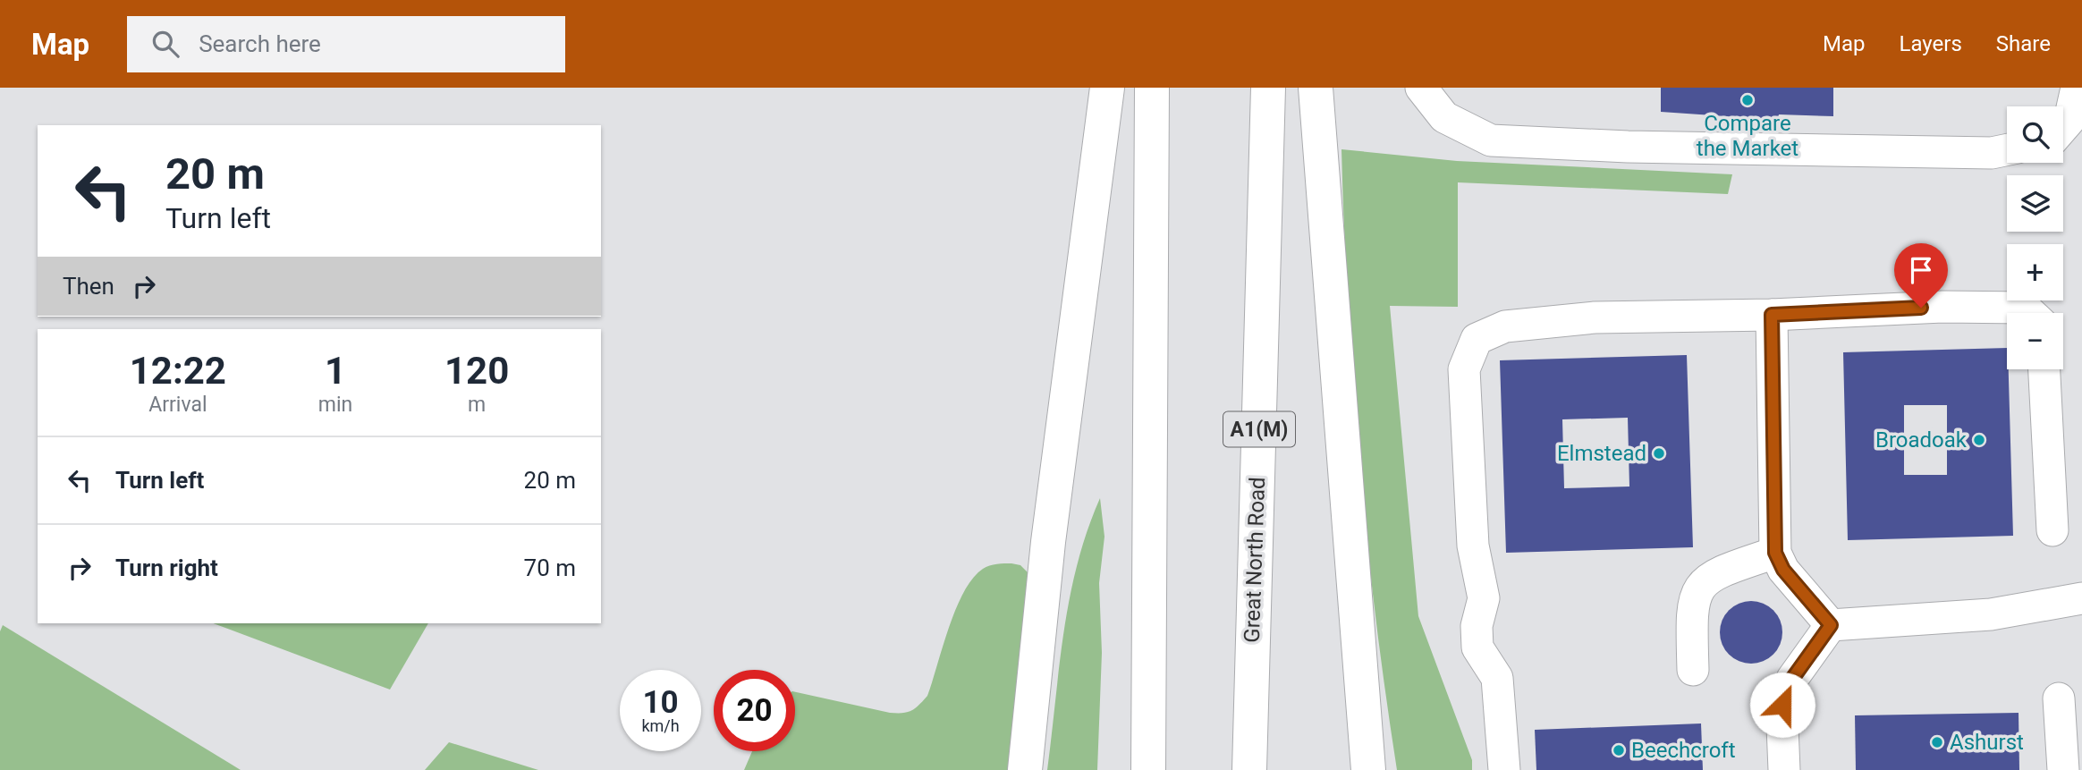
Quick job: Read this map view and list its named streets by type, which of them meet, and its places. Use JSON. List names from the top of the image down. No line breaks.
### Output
{"streets":{"highway":["A1(M)","Great North Road"]},"places":["Compare the Market","Broadoak","Elmstead","Ashurst","Beechcroft"],"page":{"header":"Map","search":"Search here","nav":["Map","Layers","Share"],"map_buttons":["+","−"],"turn":["20 m","Turn left"],"then":"Then","eta":["12:22","Arrival","1","min","120","m"],"list":[{"name":"Turn left","value":"20 m"},{"name":"Turn right","value":"70 m"}],"speed":"10 km/h","limit":"20"}}
